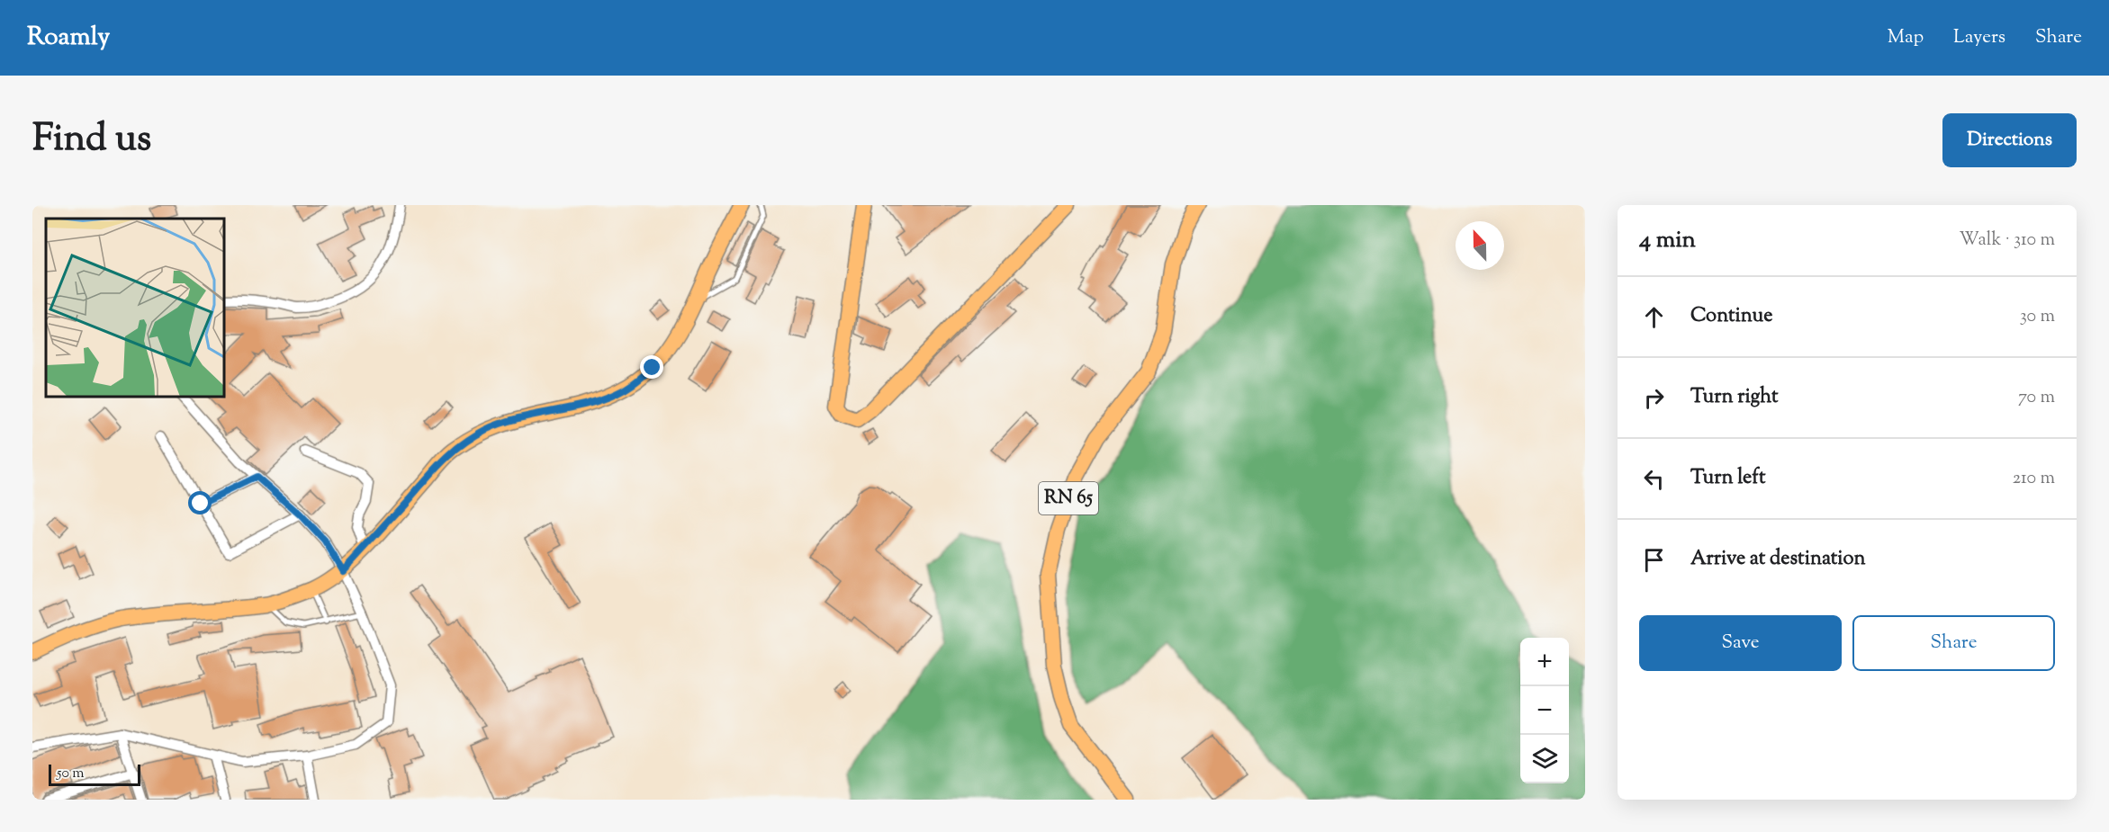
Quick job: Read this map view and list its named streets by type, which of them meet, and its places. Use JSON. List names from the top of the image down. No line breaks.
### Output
{"streets":{"main road":["RN 65"]},"scale_bar":"50 m","north":"top","page":{"header":"Roamly","nav":["Map","Layers","Share"],"title":"Find us","buttons":["Directions",["Save","Share"]],"heading":["4 min","Walk · 310 m"],"list":[["Continue","30 m"],["Turn right","70 m"],["Turn left","210 m"],"Arrive at destination"],"map_buttons":["+","−"],"scale":"50 m"}}
